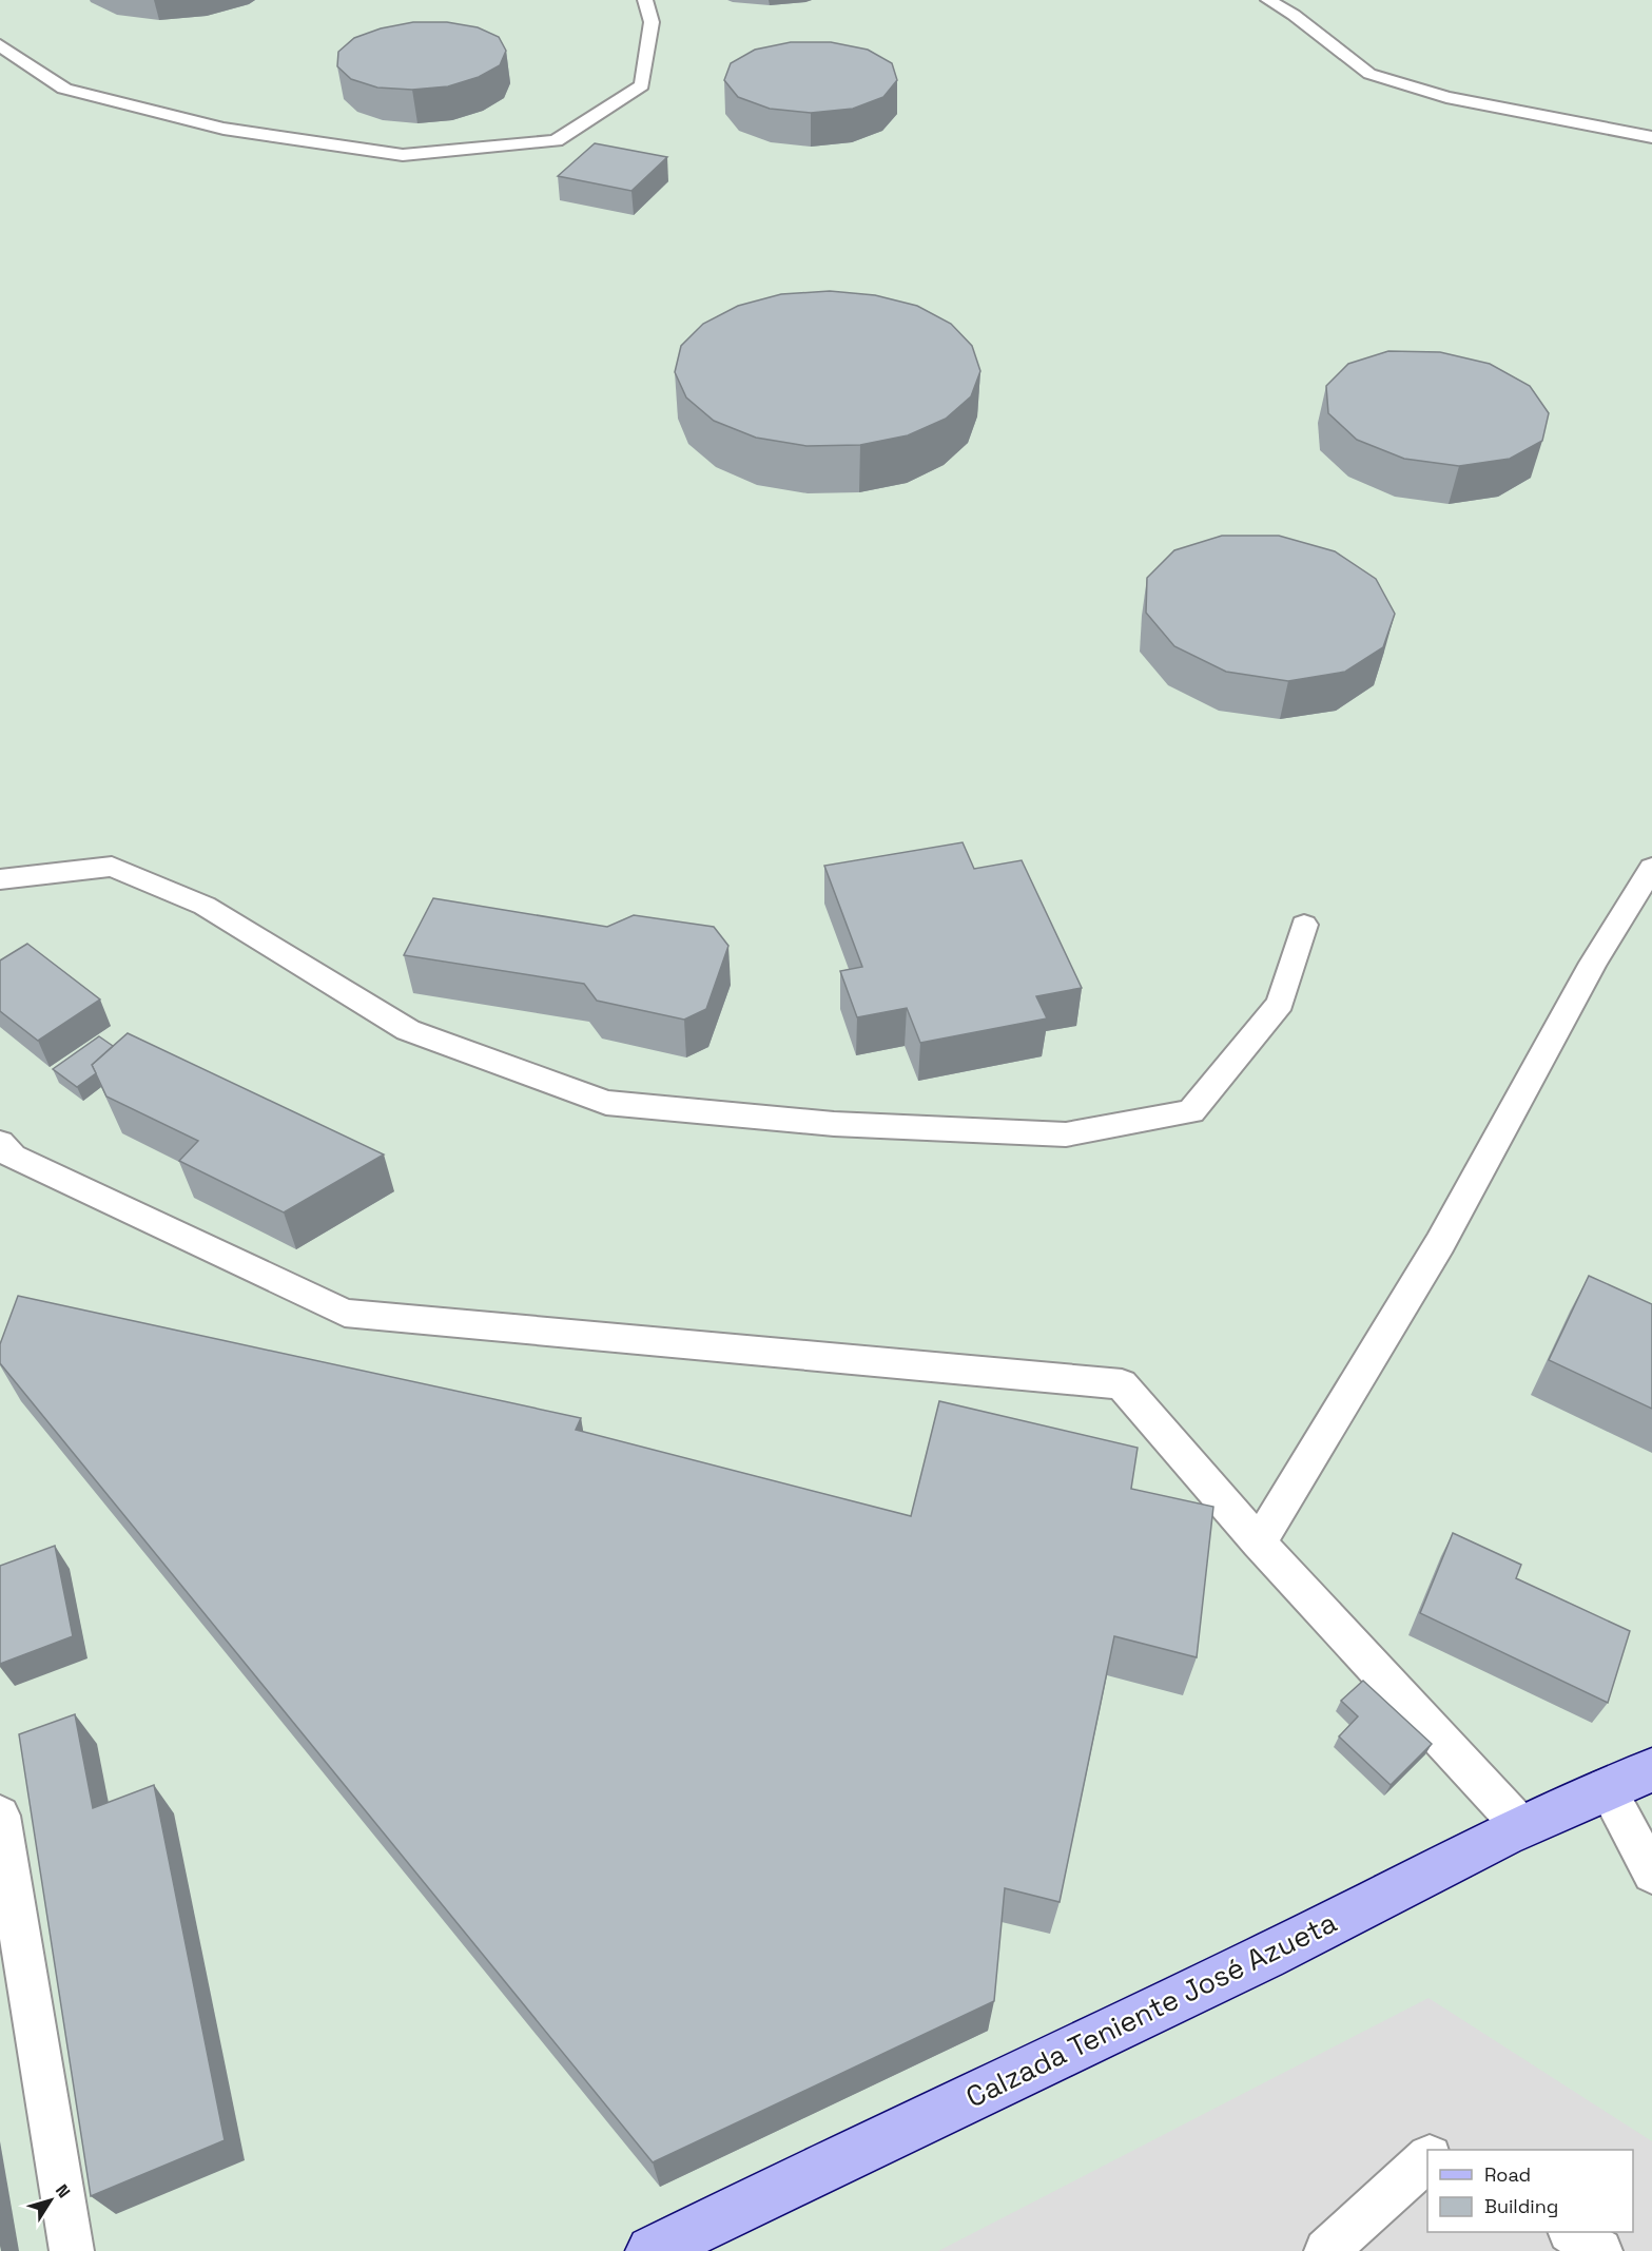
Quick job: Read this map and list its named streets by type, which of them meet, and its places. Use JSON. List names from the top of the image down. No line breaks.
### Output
{"streets":{"main road":["Calzada Teniente José Azueta"]},"legend":["Road","Building"],"north":"top right"}
